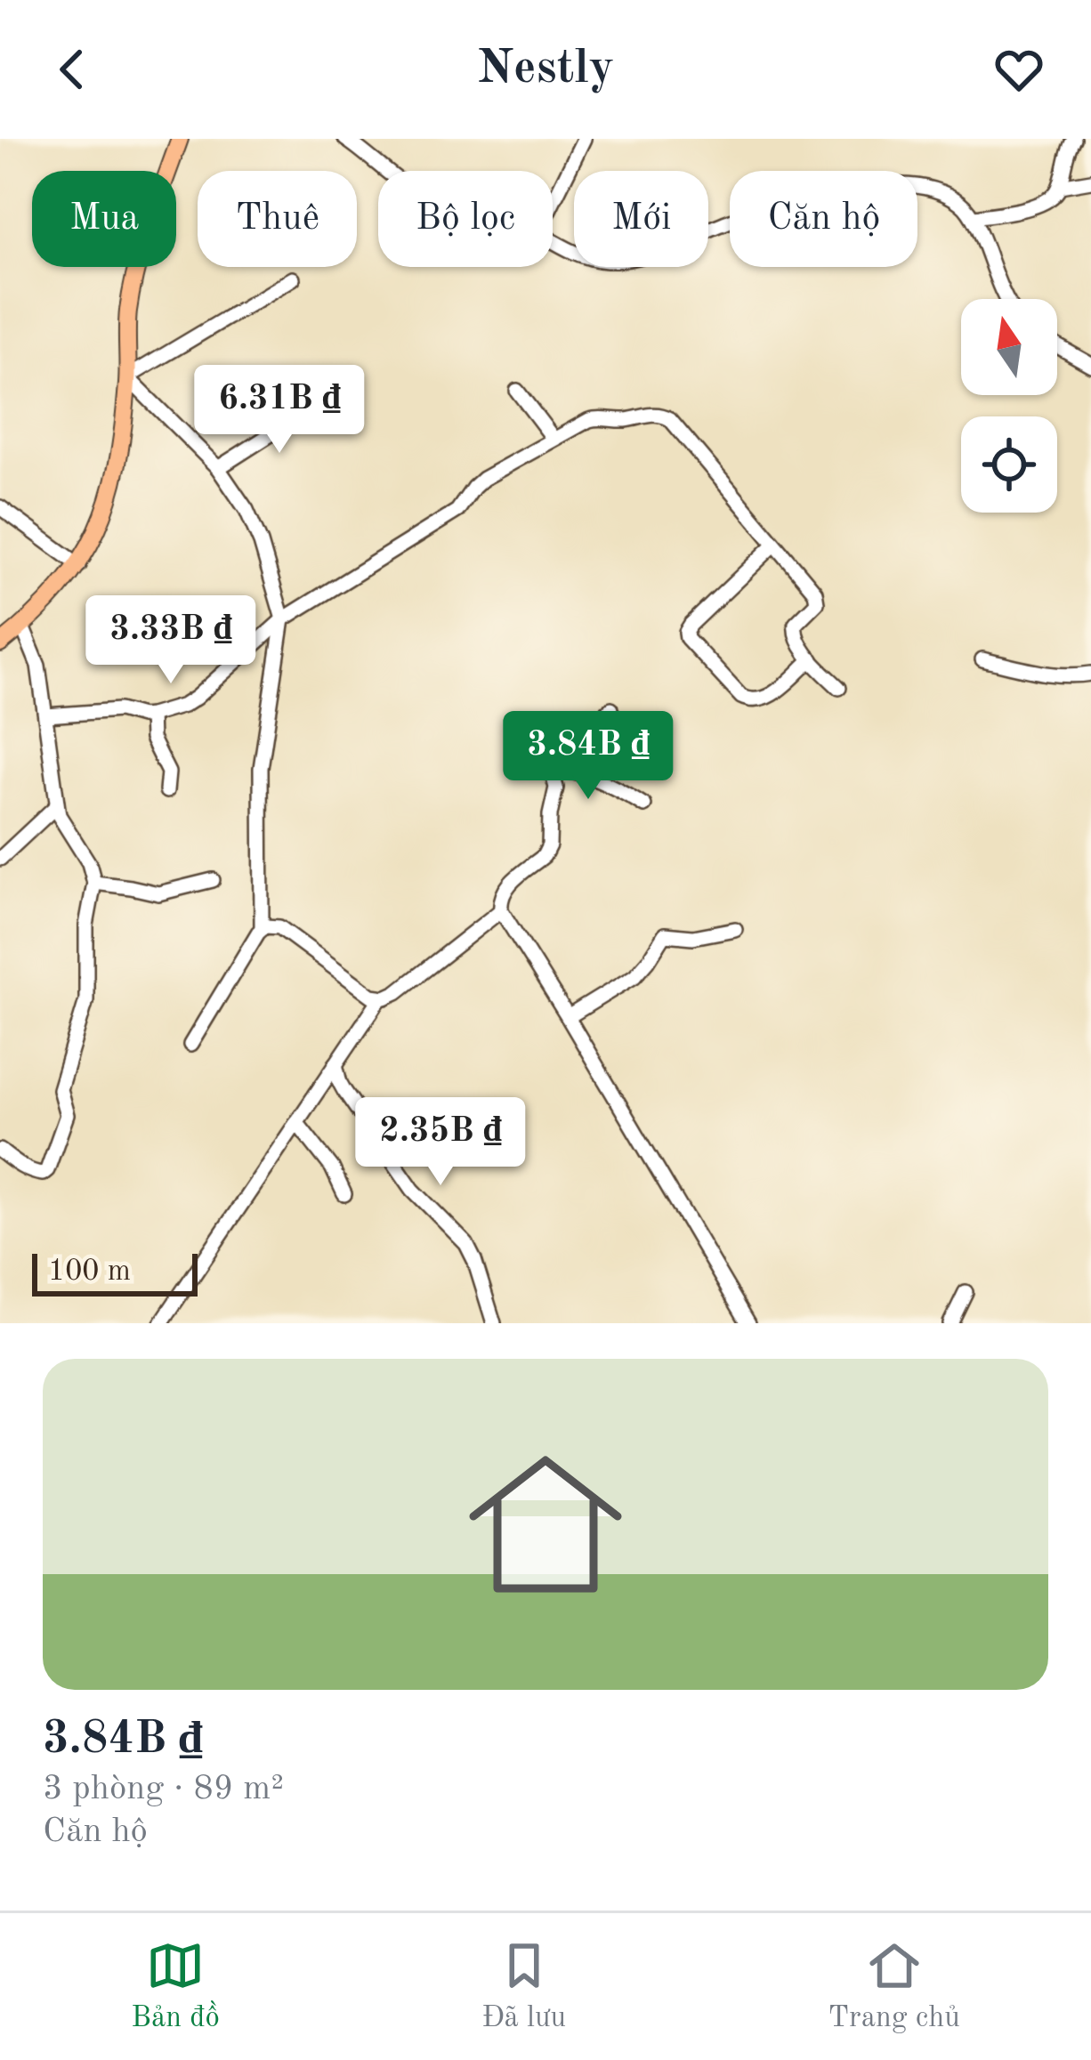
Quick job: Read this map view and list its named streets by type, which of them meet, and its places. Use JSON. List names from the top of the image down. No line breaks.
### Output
{"scale_bar":"100 m","north":"top","page":{"header":"Nestly","chip":["Mua","Thuê","Bộ lọc","Mới","Căn hộ"],"price":["6.31B ₫","3.33B ₫","3.84B ₫","2.35B ₫"],"scale":"100 m","list":[{"name":"3.84B ₫","note":"3 phòng · 89 m² · Căn hộ"}],"tabs":["Bản đồ","Đã lưu","Trang chủ"]}}
